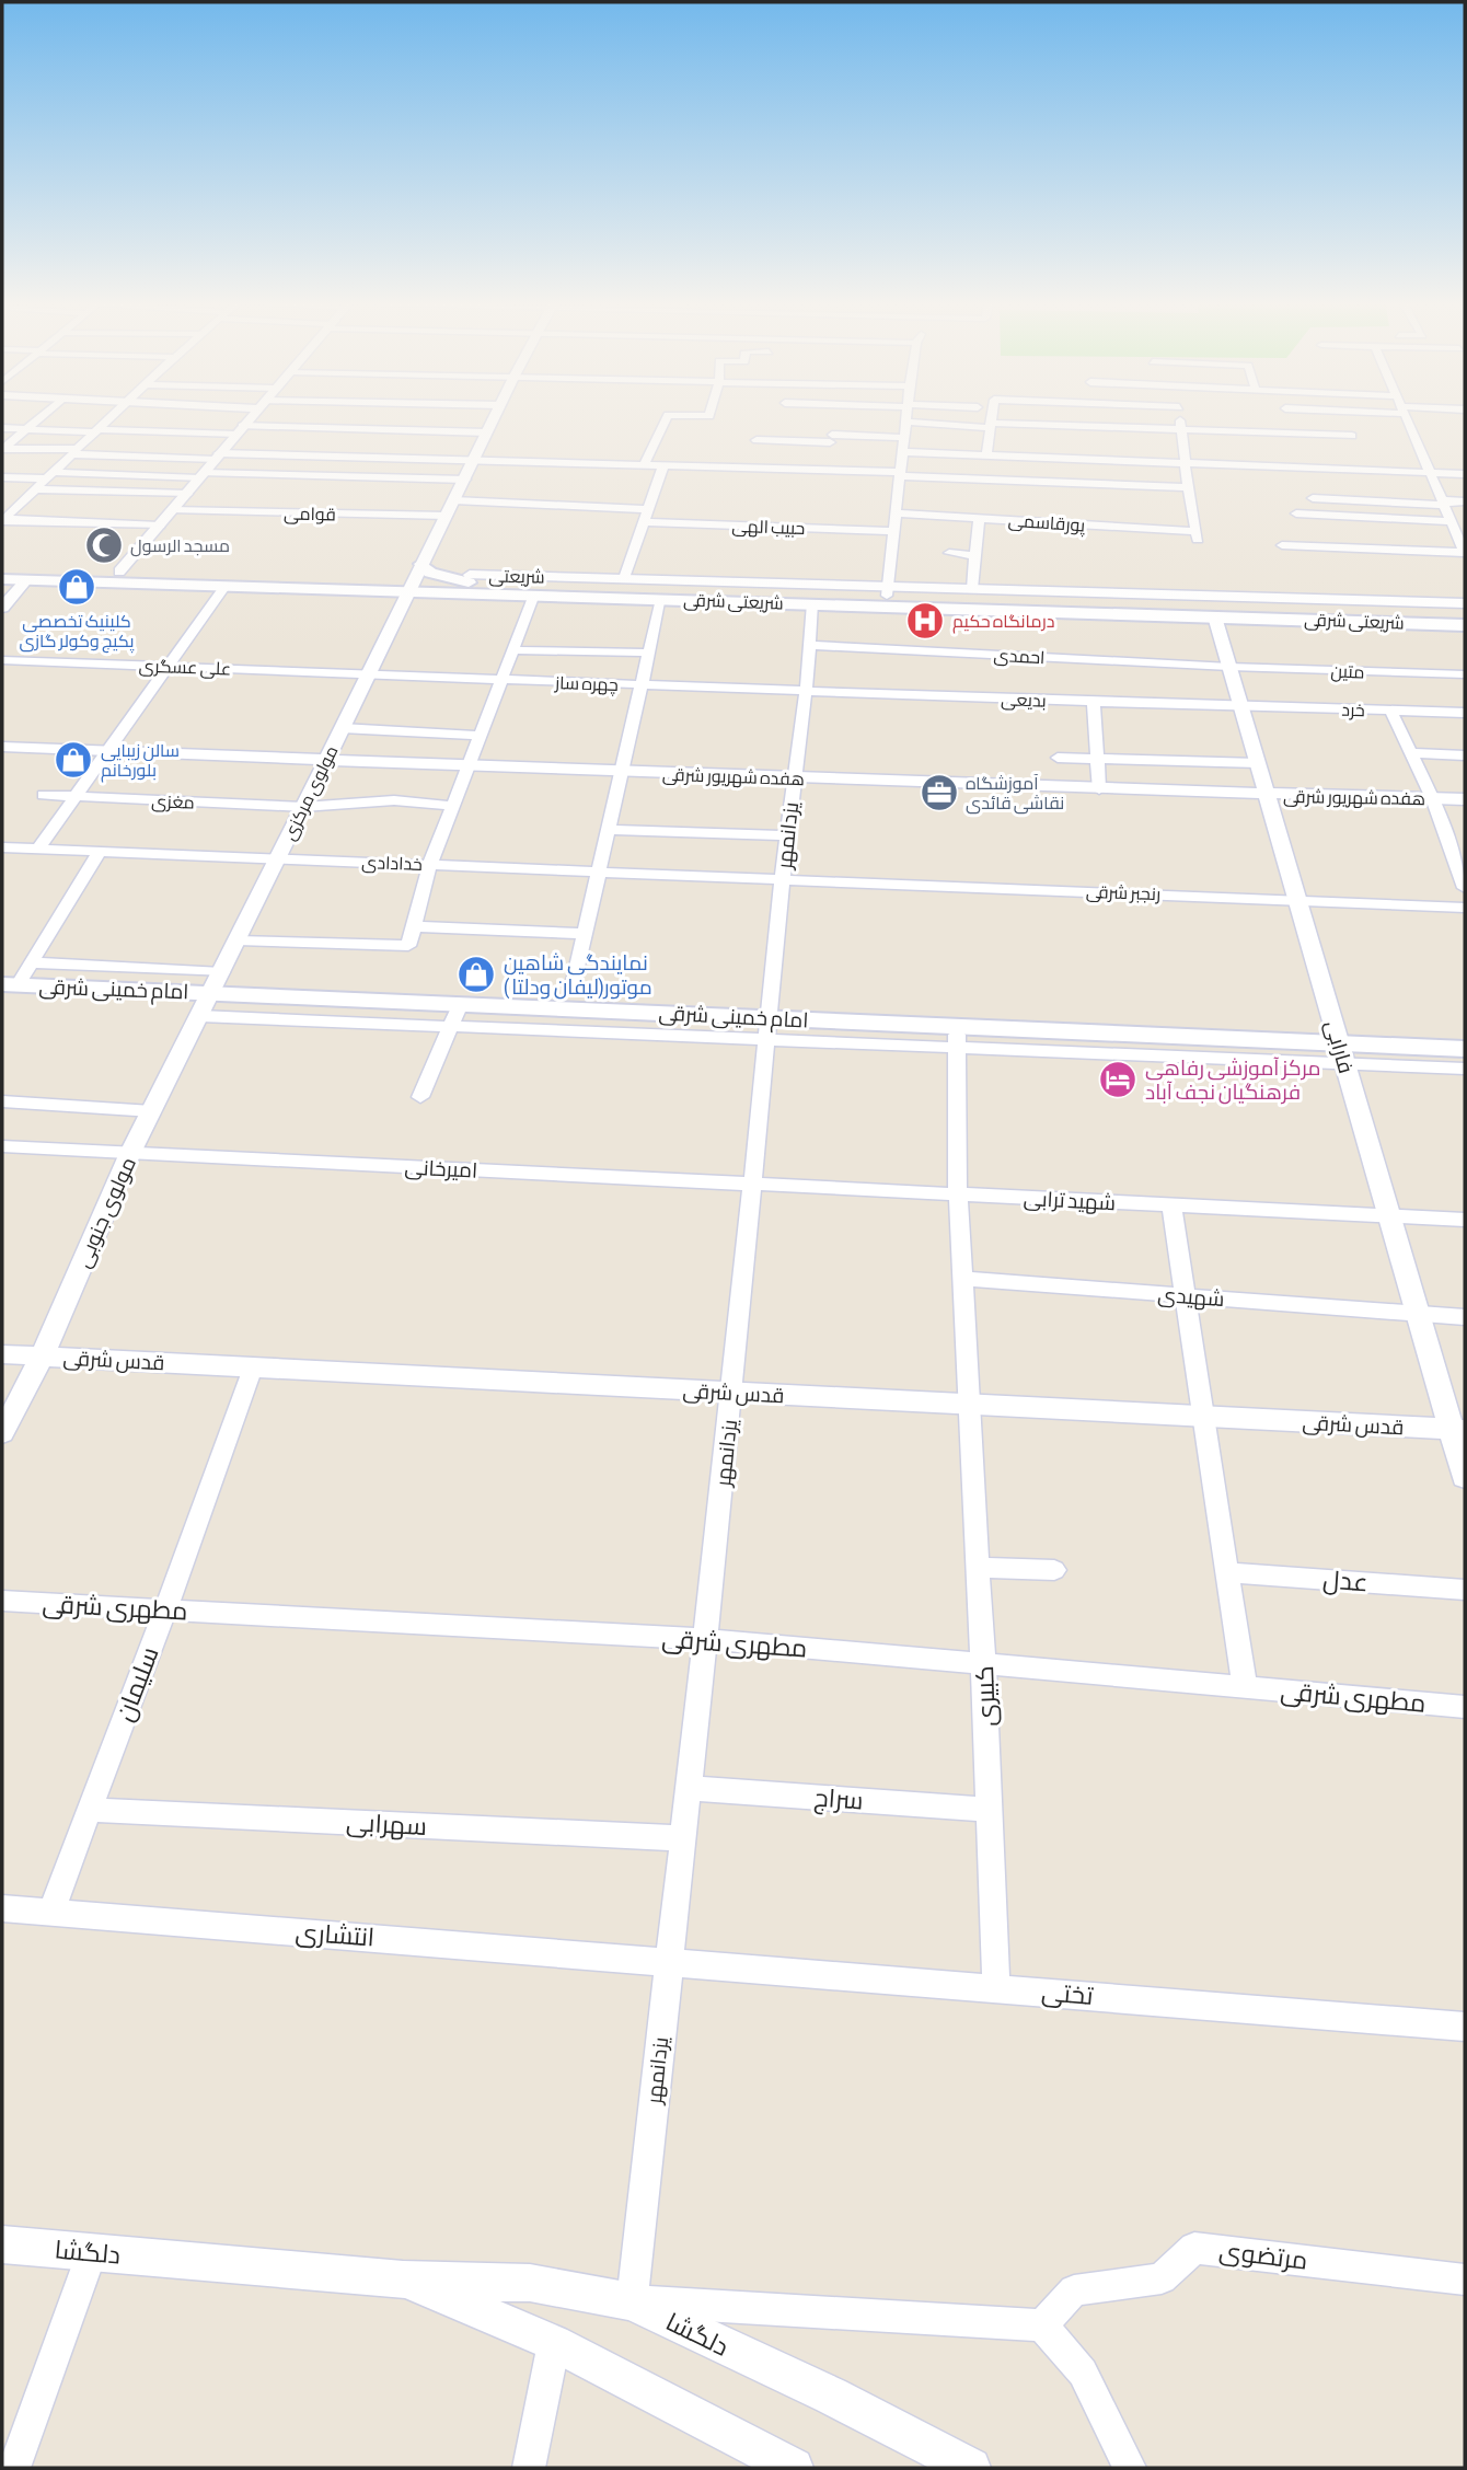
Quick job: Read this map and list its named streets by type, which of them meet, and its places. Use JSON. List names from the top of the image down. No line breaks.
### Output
{"streets":{"main road":["شریعتی شرقی","امام خمینی شرقی"],"street":["قوامی","پورقاسمی","حبیب الهی","شریعتی","احمدی","علی عسگری","متین","چهره ساز","بدیعی","خرد","هفده شهریور شرقی","مولوی مرکزی","مغزی","یزدانمهر","خدادادی","رنجبر شرقی","فارابی","امیرخانی","شهید ترابی","مولوی جنوبی","شهیدی","قدس شرقی","عدل","مطهری شرقی","سلیمان","کبیری","سراج","سهرابی","انتشاری","تختی","دلگشا","مرتضوی"]},"crossings":[["قوامی","مولوی مرکزی"],["شریعتی","شریعتی شرقی"],["شریعتی شرقی","مولوی مرکزی"],["شریعتی شرقی","یزدانمهر"],["شریعتی شرقی","فارابی"],["احمدی","متین"],["احمدی","یزدانمهر"],["احمدی","فارابی"],["علی عسگری","چهره ساز"],["علی عسگری","مولوی مرکزی"],["متین","فارابی"],["چهره ساز","بدیعی"],["چهره ساز","مولوی مرکزی"],["چهره ساز","یزدانمهر"],["بدیعی","خرد"],["بدیعی","یزدانمهر"],["بدیعی","فارابی"],["خرد","فارابی"],["هفده شهریور شرقی","مولوی مرکزی"],["هفده شهریور شرقی","یزدانمهر"],["هفده شهریور شرقی","فارابی"],["مولوی مرکزی","مغزی"],["مولوی مرکزی","خدادادی"],["مولوی مرکزی","امام خمینی شرقی"],["مولوی مرکزی","مولوی جنوبی"],["یزدانمهر","خدادادی"],["یزدانمهر","رنجبر شرقی"],["یزدانمهر","امام خمینی شرقی"],["یزدانمهر","امیرخانی"],["یزدانمهر","شهید ترابی"],["یزدانمهر","قدس شرقی"],["یزدانمهر","مطهری شرقی"],["یزدانمهر","سراج"],["یزدانمهر","سهرابی"],["یزدانمهر","انتشاری"],["یزدانمهر","تختی"],["یزدانمهر","دلگشا"],["خدادادی","رنجبر شرقی"],["رنجبر شرقی","فارابی"],["امام خمینی شرقی","فارابی"],["امام خمینی شرقی","مولوی جنوبی"],["امام خمینی شرقی","کبیری"],["فارابی","شهید ترابی"],["فارابی","شهیدی"],["فارابی","قدس شرقی"],["امیرخانی","شهید ترابی"],["امیرخانی","مولوی جنوبی"],["شهید ترابی","کبیری"],["مولوی جنوبی","قدس شرقی"],["شهیدی","کبیری"],["قدس شرقی","سلیمان"],["قدس شرقی","کبیری"],["مطهری شرقی","سلیمان"],["مطهری شرقی","کبیری"],["سلیمان","سهرابی"],["سلیمان","انتشاری"],["کبیری","سراج"],["کبیری","تختی"],["انتشاری","تختی"]],"places":{"mosque":["مسجد الرسول"],"shop":["کلینیک تخصصی پکیج وکولر گازی","سالن زیبایی بلورخانم","نمایندگی شاهین موتور(لیفان ودلتا )"],"hospital":["درمانگاه حکیم"],"office":["آموزشگاه نقاشی قائدی"],"hotel":["مرکز آموزشی رفاهی فرهنگیان نجف آباد"]}}
